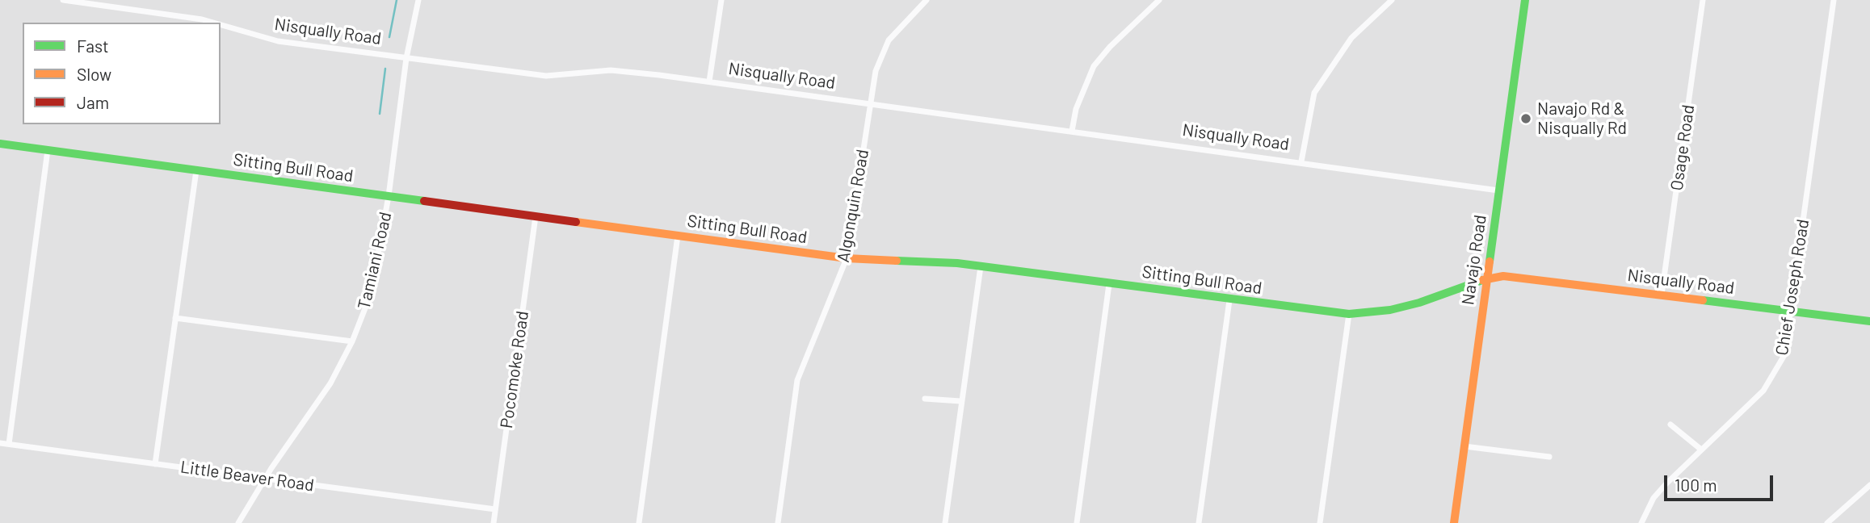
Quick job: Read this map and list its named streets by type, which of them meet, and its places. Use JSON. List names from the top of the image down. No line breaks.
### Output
{"streets":{"street":["Nisqually Road","Osage Road","Sitting Bull Road","Algonquin Road","Navajo Road","Tamiani Road","Chief Joseph Road","Pocomoke Road","Little Beaver Road"]},"crossings":[["Nisqually Road","Osage Road"],["Nisqually Road","Sitting Bull Road"],["Nisqually Road","Algonquin Road"],["Nisqually Road","Navajo Road"],["Nisqually Road","Tamiani Road"],["Nisqually Road","Chief Joseph Road"],["Sitting Bull Road","Algonquin Road"],["Sitting Bull Road","Navajo Road"],["Sitting Bull Road","Tamiani Road"],["Sitting Bull Road","Pocomoke Road"],["Tamiani Road","Little Beaver Road"],["Pocomoke Road","Little Beaver Road"]],"places":["Navajo Rd & Nisqually Rd"],"legend":["Fast","Slow","Jam"],"scale_bar":"100 m"}
